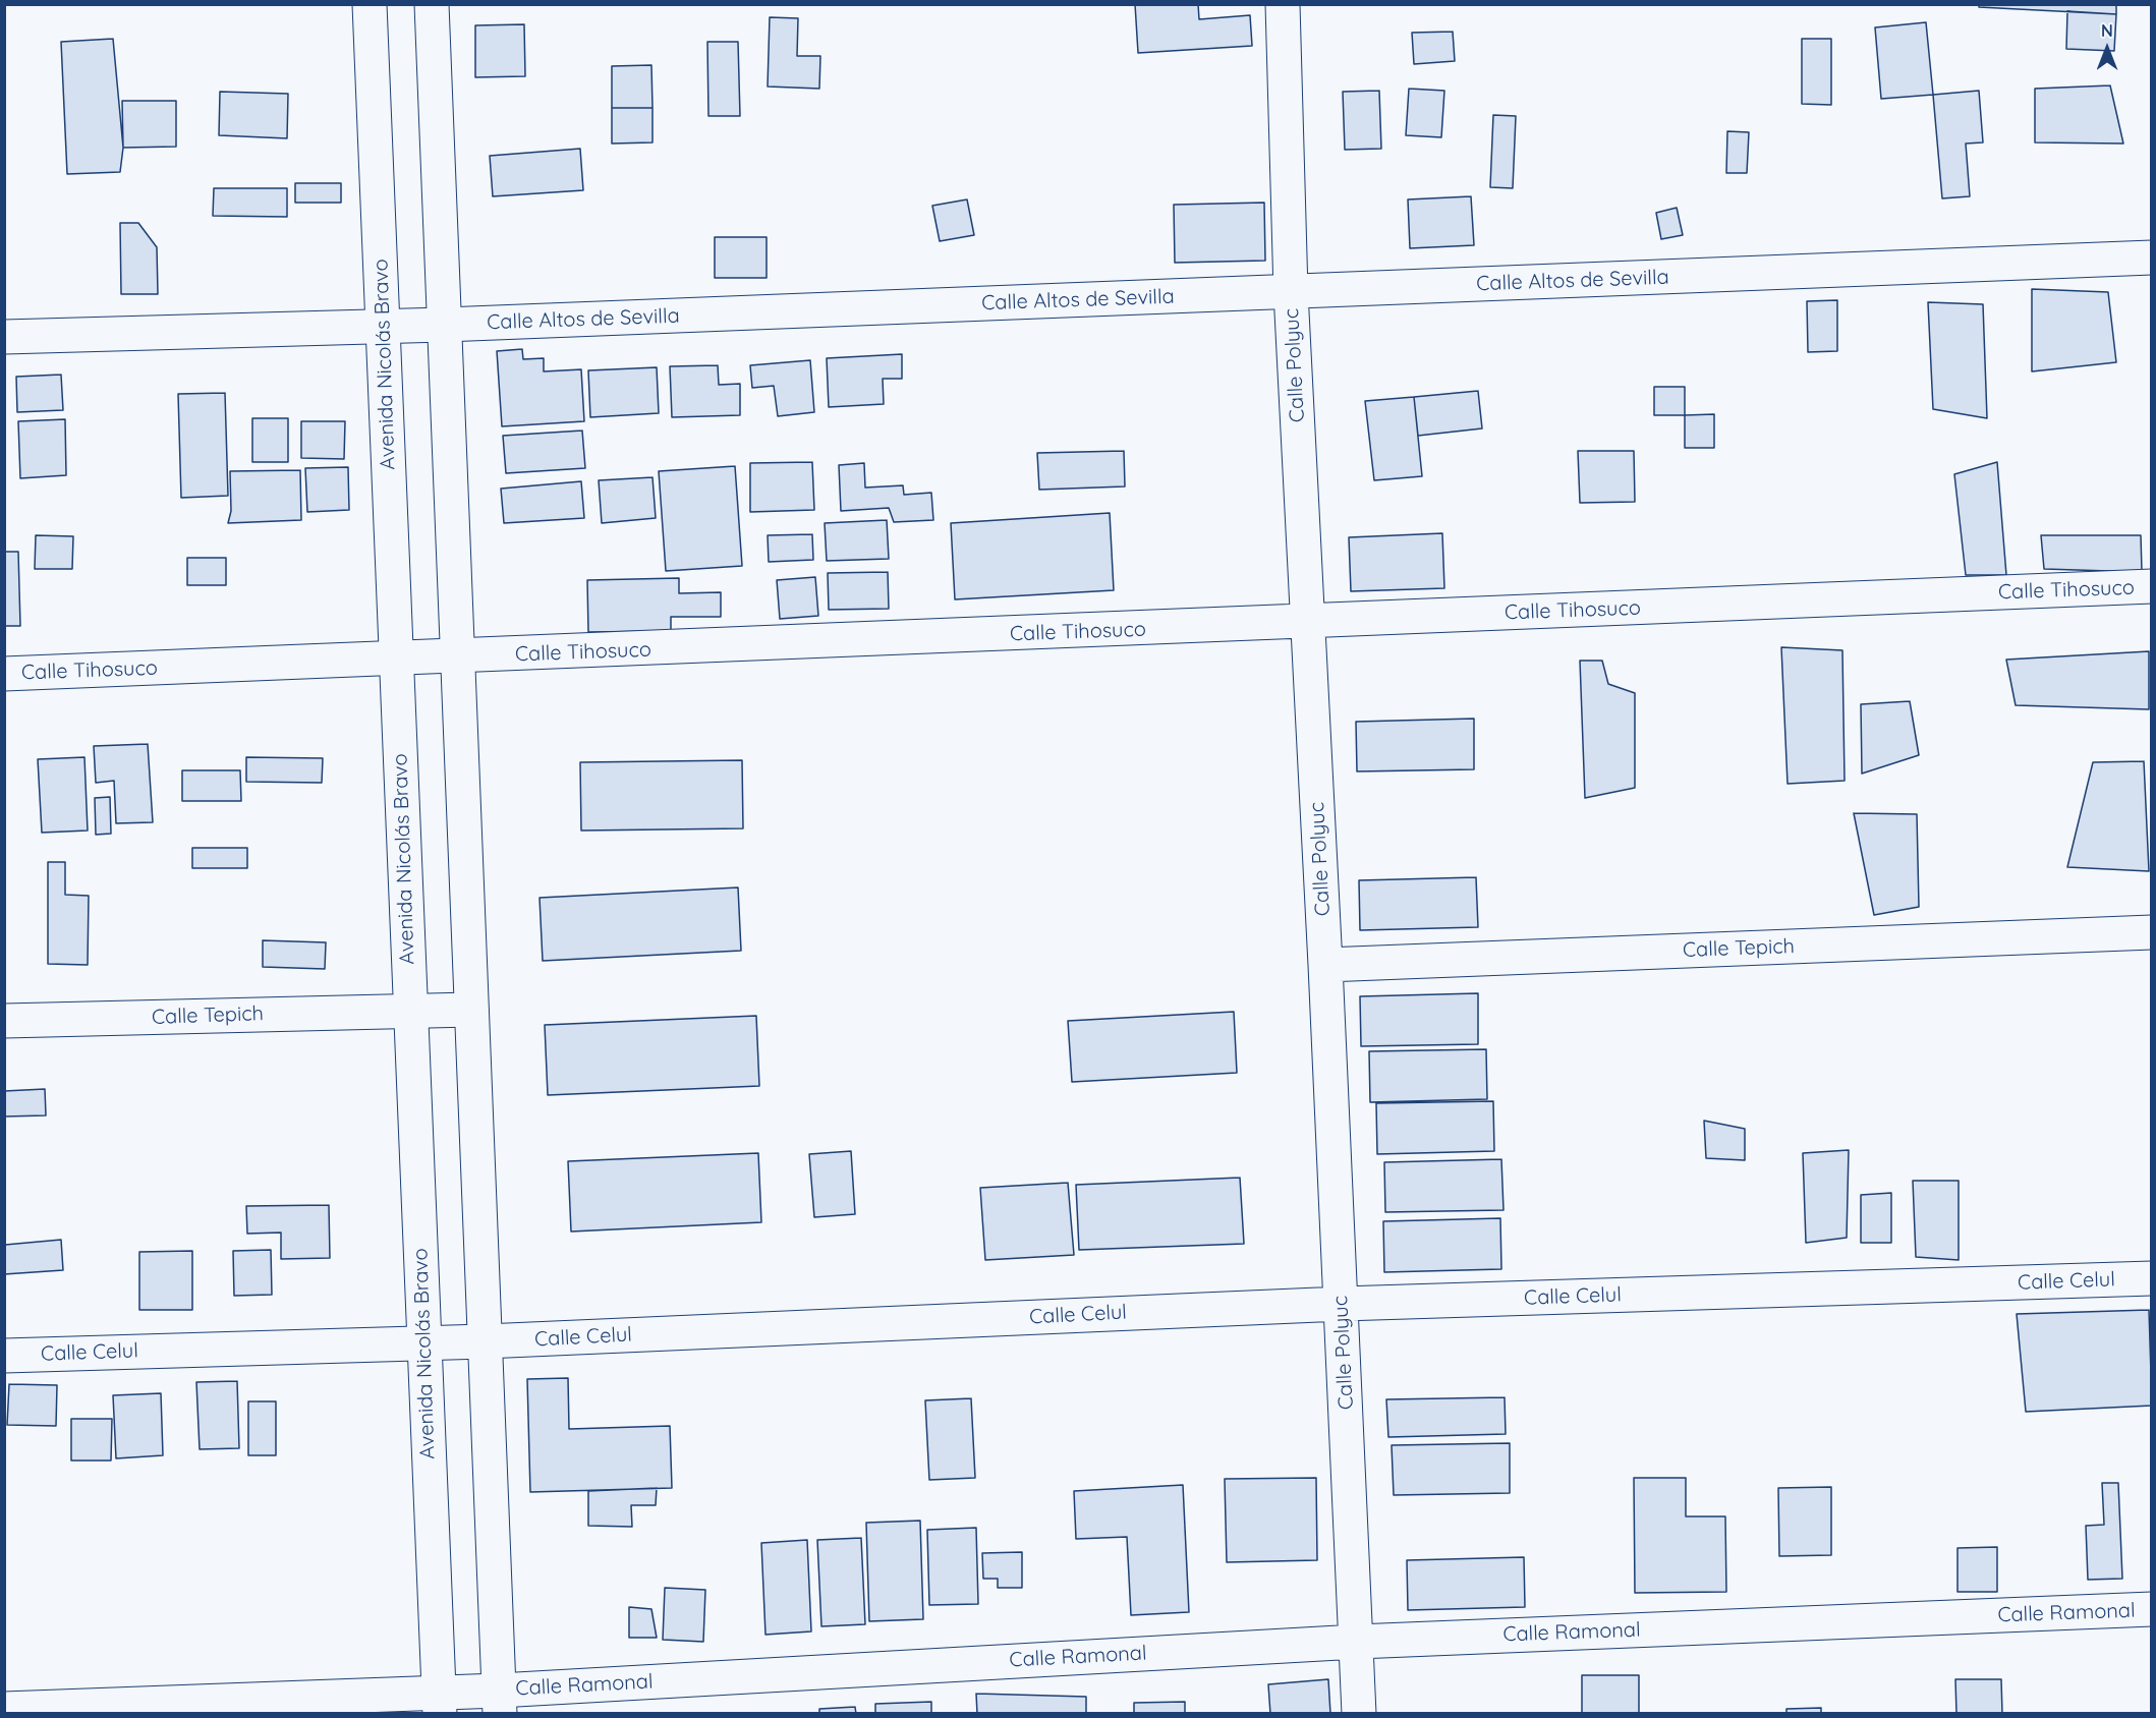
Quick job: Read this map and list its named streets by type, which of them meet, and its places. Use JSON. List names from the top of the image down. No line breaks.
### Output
{"streets":{"street":["Calle Altos de Sevilla","Avenida Nicolás Bravo","Calle Polyuc","Calle Tihosuco","Calle Tepich","Calle Celul","Calle Ramonal"]},"crossings":[["Calle Altos de Sevilla","Avenida Nicolás Bravo"],["Calle Altos de Sevilla","Calle Polyuc"],["Avenida Nicolás Bravo","Calle Tihosuco"],["Avenida Nicolás Bravo","Calle Tepich"],["Avenida Nicolás Bravo","Calle Celul"],["Avenida Nicolás Bravo","Calle Ramonal"],["Calle Polyuc","Calle Tihosuco"],["Calle Polyuc","Calle Tepich"],["Calle Polyuc","Calle Celul"],["Calle Polyuc","Calle Ramonal"]],"north":"top"}
